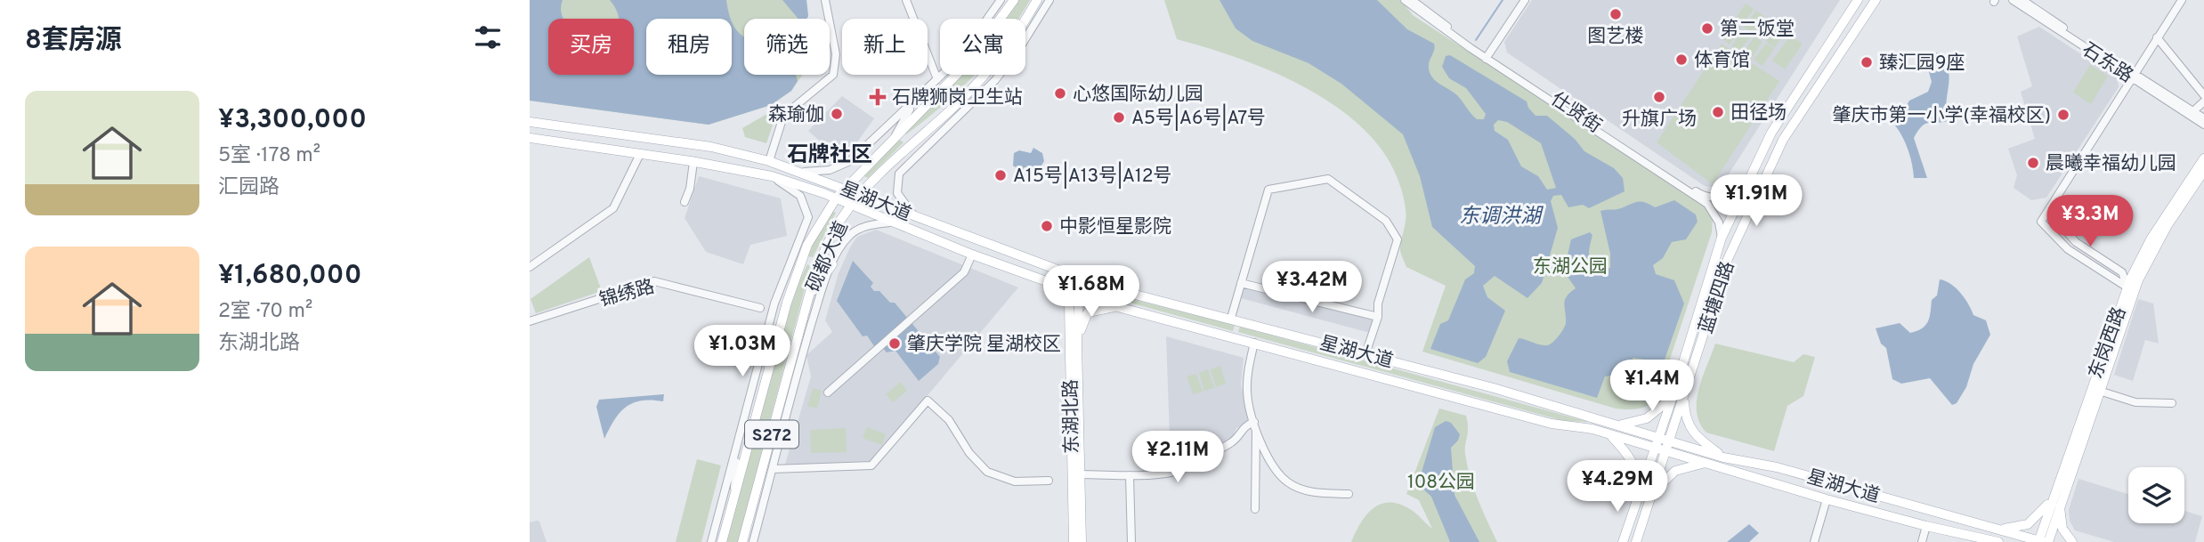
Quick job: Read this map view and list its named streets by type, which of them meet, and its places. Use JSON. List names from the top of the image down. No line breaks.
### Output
{"streets":{"main road":["星湖大道","砚都大道","蓝塘四路","东岗西路","东湖北路","S272"],"street":["石东路","仕贤街","锦绣路"]},"crossings":[["仕贤街","蓝塘四路"],["星湖大道","砚都大道"],["星湖大道","蓝塘四路"],["星湖大道","东岗西路"],["星湖大道","东湖北路"]],"districts":["石牌社区"],"water":["东调洪湖"],"parks":["东湖公园","108公园"],"places":{"other":["图艺楼","第二饭堂","体育馆","臻汇园9座","心悠国际幼儿园","升旗广场","田径场","森瑜伽","肇庆市第一小学(幸福校区)","A5号|A6号|A7号","晨曦幸福幼儿园","A15号|A13号|A12号","中影恒星影院","肇庆学院 星湖校区"],"health":["石牌狮岗卫生站"]},"page":{"heading":"8套房源","chip":["买房","租房","筛选","新上","公寓"],"list":[{"name":"¥3,300,000","note":"5室 · 178 m² · 汇园路"},{"name":"¥1,680,000","note":"2室 · 70 m² · 东湖北路"}],"price":["¥1.91M","¥3.3M","¥3.42M","¥1.68M","¥1.03M","¥1.4M","¥2.11M","¥4.29M"]}}
